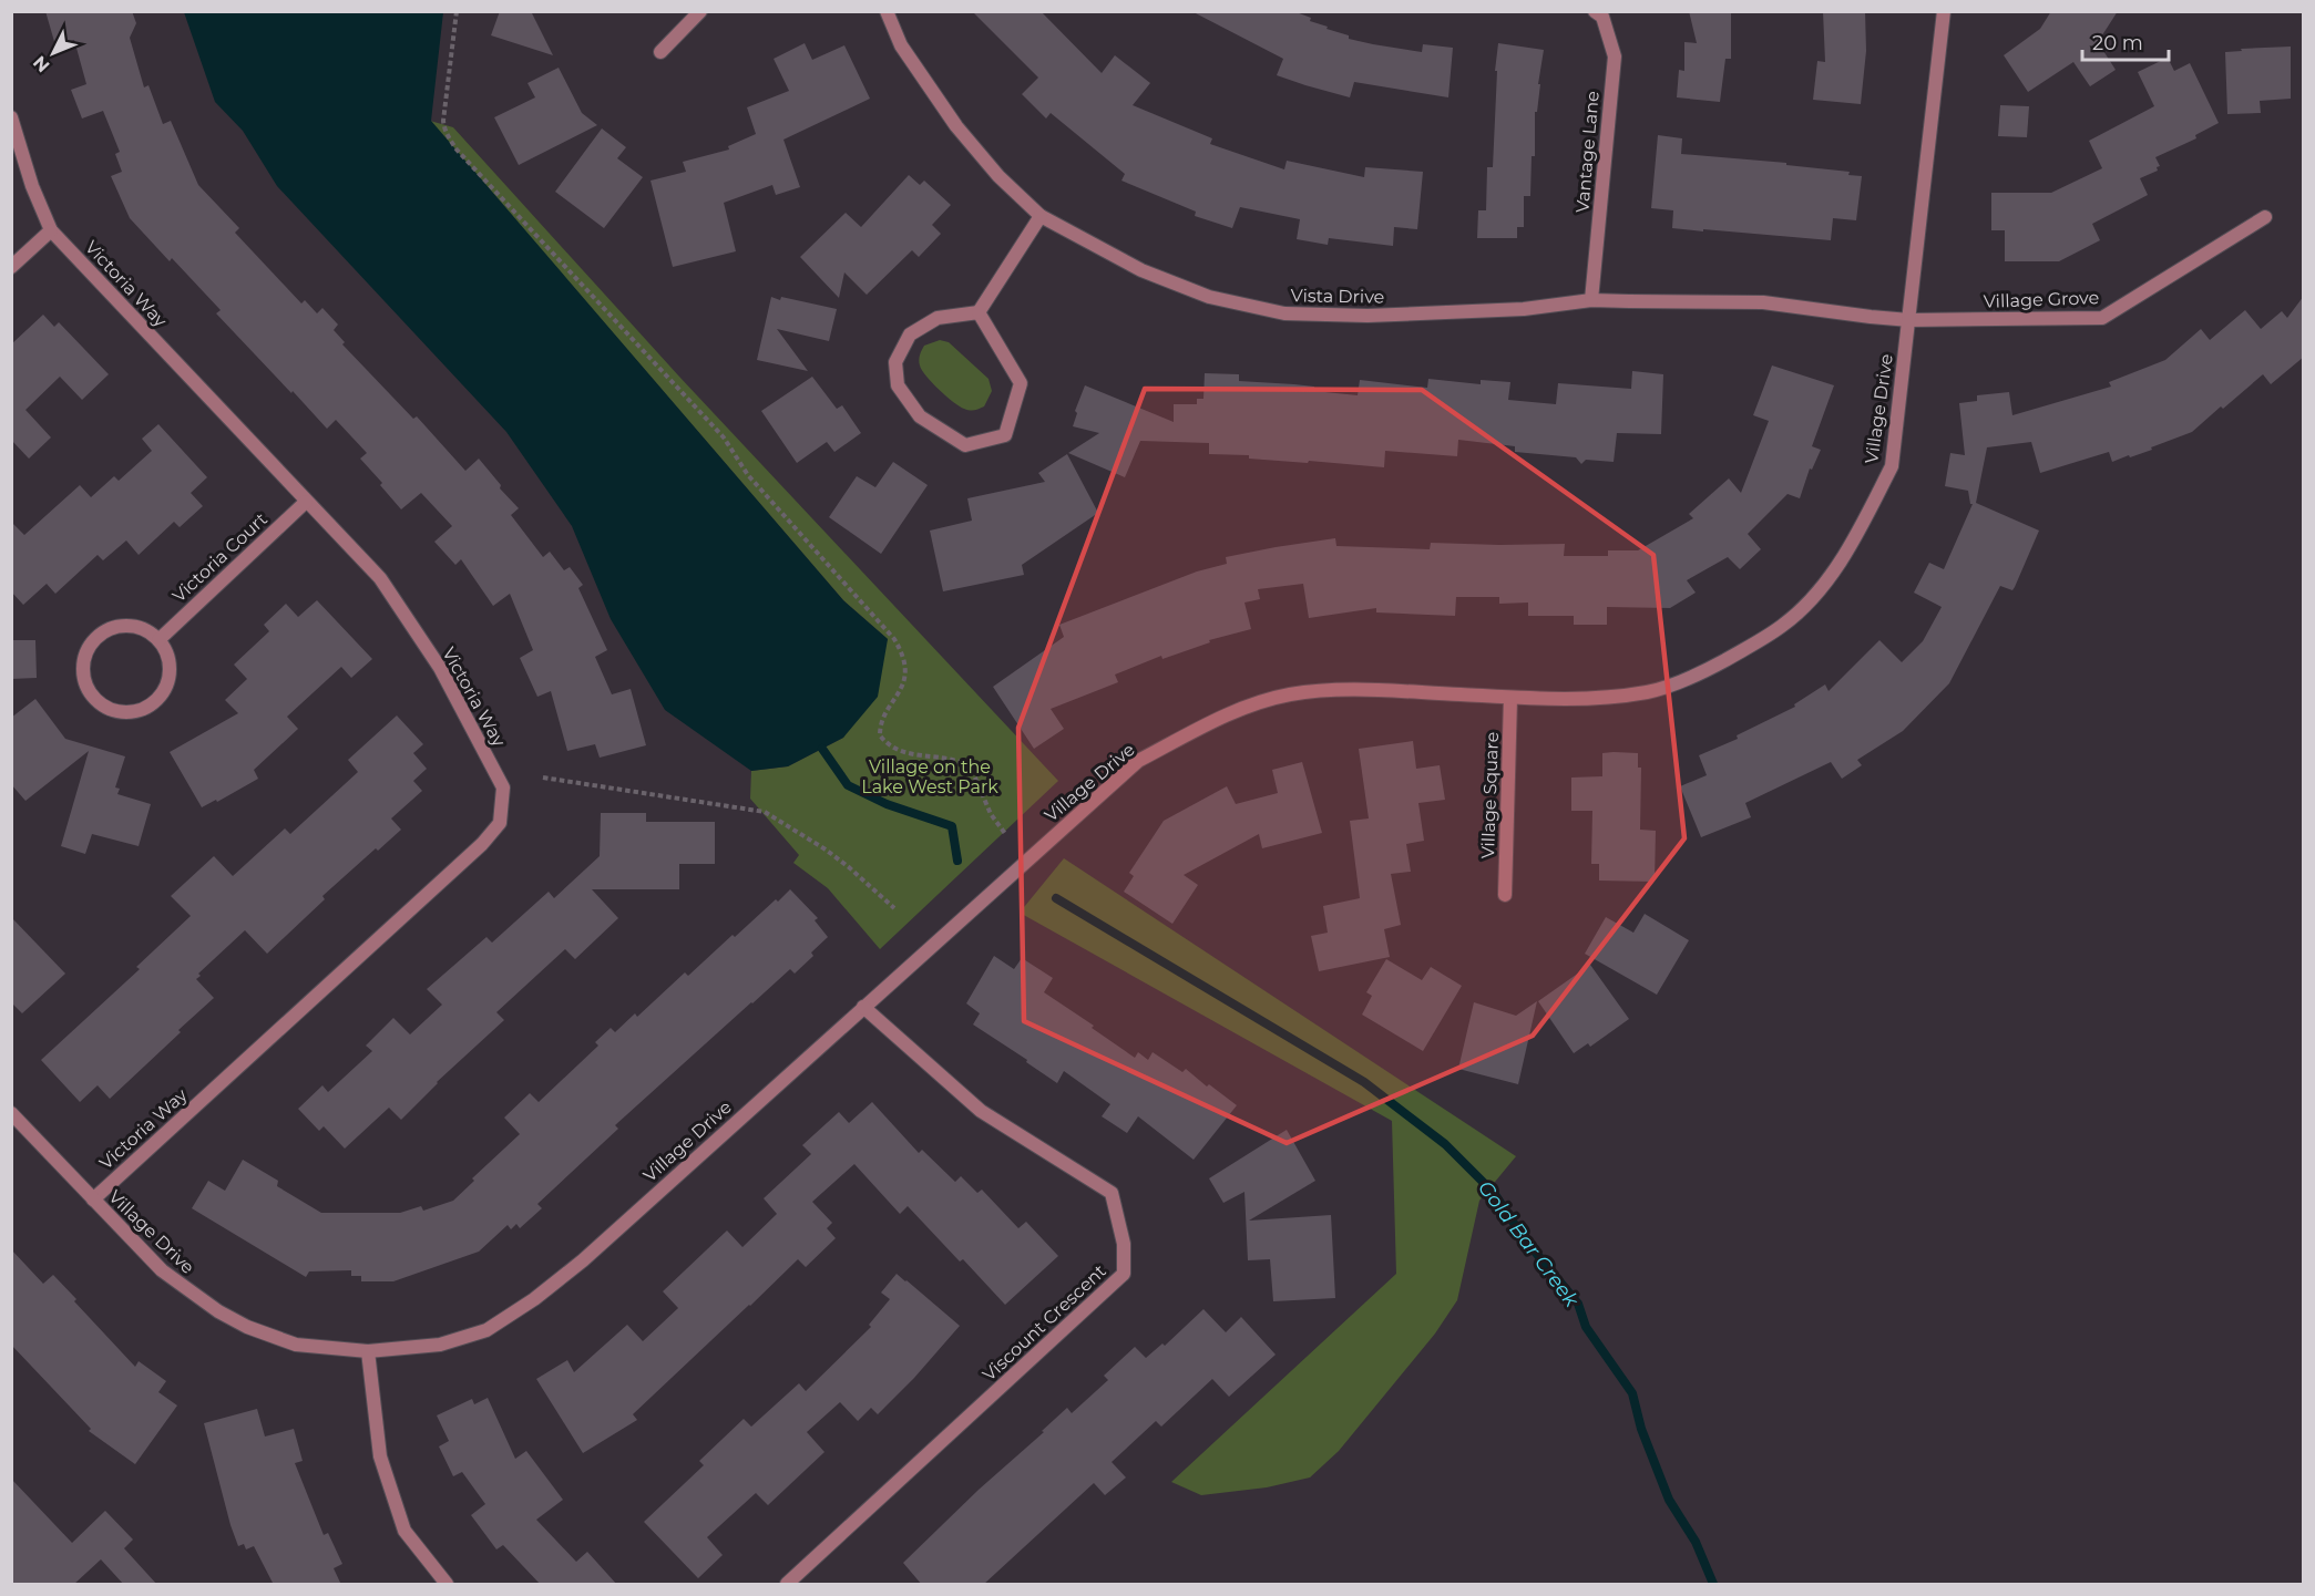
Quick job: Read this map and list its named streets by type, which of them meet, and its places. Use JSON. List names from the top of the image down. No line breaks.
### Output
{"streets":{"street":["Vantage Lane","Victoria Way","Vista Drive","Village Grove","Village Drive","Victoria Court","Village Square","Viscount Crescent"]},"crossings":[["Vantage Lane","Vista Drive"],["Victoria Way","Village Drive"],["Victoria Way","Victoria Court"],["Vista Drive","Village Grove"],["Vista Drive","Village Drive"],["Village Grove","Village Drive"],["Village Drive","Village Square"],["Village Drive","Viscount Crescent"]],"water":["Gold Bar Creek"],"parks":["Village on the Lake West Park"],"scale_bar":"20 m","north":"bottom left"}
